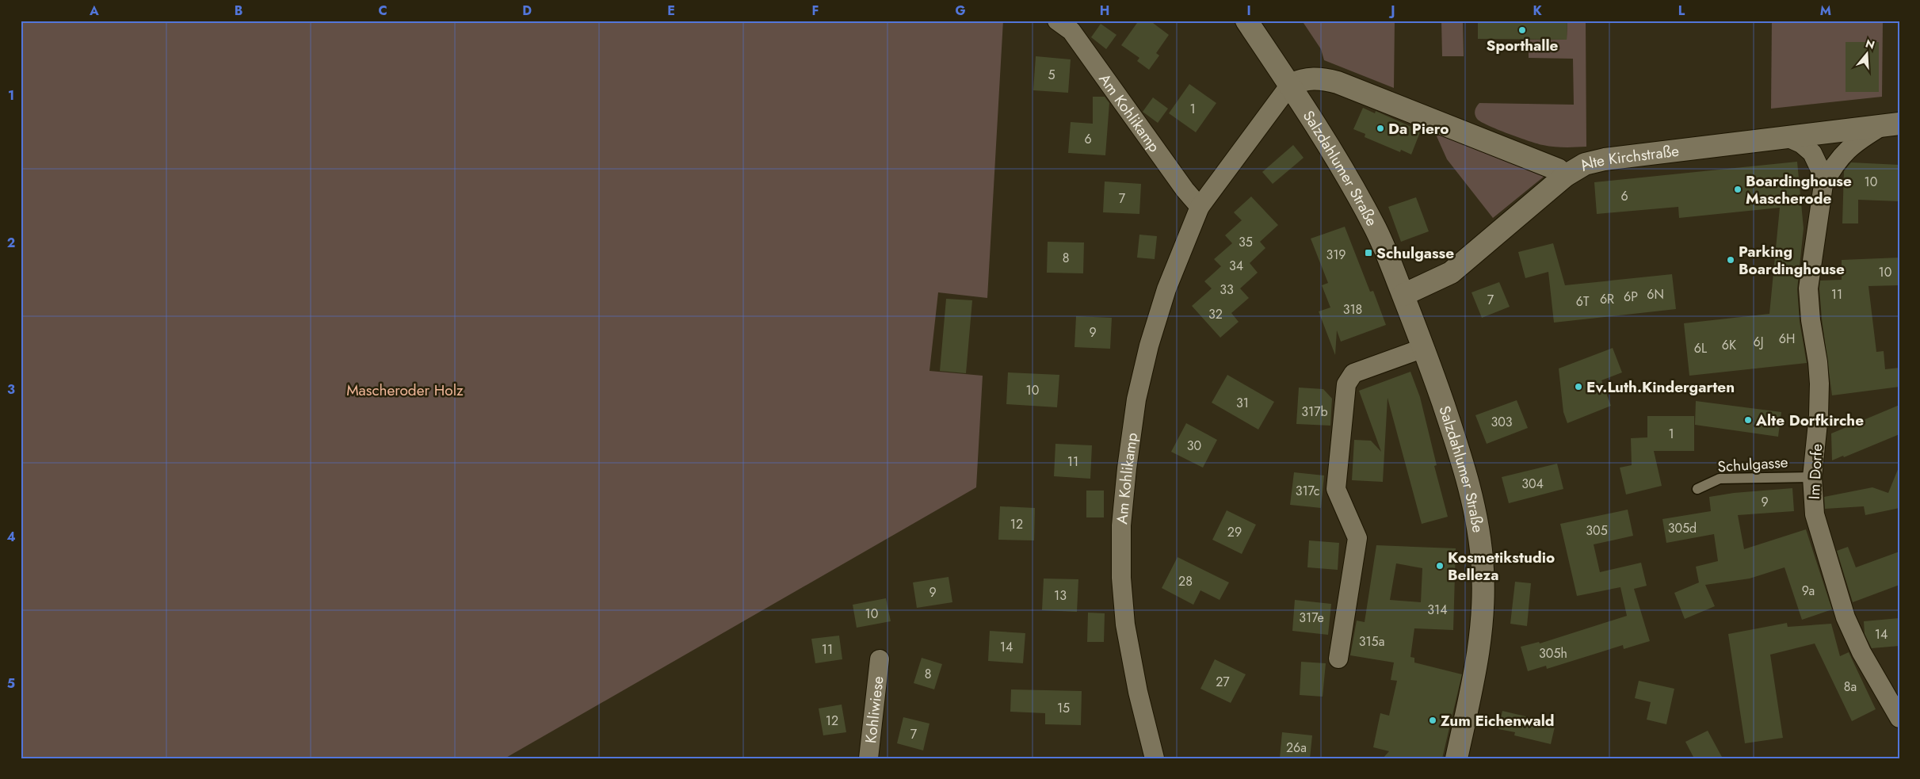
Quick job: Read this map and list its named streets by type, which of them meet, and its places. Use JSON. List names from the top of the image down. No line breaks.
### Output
{"streets":{"main road":["Alte Kirchstraße","Salzdahlumer Straße"],"street":["Am Kohlikamp","Im Dorfe","Kohliwiese"],"lane":["Schulgasse"]},"crossings":[["Am Kohlikamp","Salzdahlumer Straße"],["Alte Kirchstraße","Salzdahlumer Straße"],["Alte Kirchstraße","Im Dorfe"],["Schulgasse","Im Dorfe"]],"parks":["Mascheroder Holz"],"places":{"other":["Sporthalle","Da Piero","Boardinghouse Mascherode","Parking Boardinghouse","Ev.Luth.Kindergarten","Alte Dorfkirche","Kosmetikstudio Belleza","Zum Eichenwald"],"transit":["Schulgasse"]},"house_numbers":["5","1","6","10","6","7","35","319","8","34","10","33","6N","11","6P","6R","7","6T","318","32","9","6H","6J","6K","6L","10","31","317b","303","1","30","11","304","317c","9","12","305d","305","29","28","9a","9","13","314","10","317e","14","315a","14","11","305h","8","27","8a","15","12","7","26a"],"north":"top","grid":{"columns":["A","B","C","D","E","F","G","H","I","J","K","L","M"],"rows":["1","2","3","4","5"]}}
